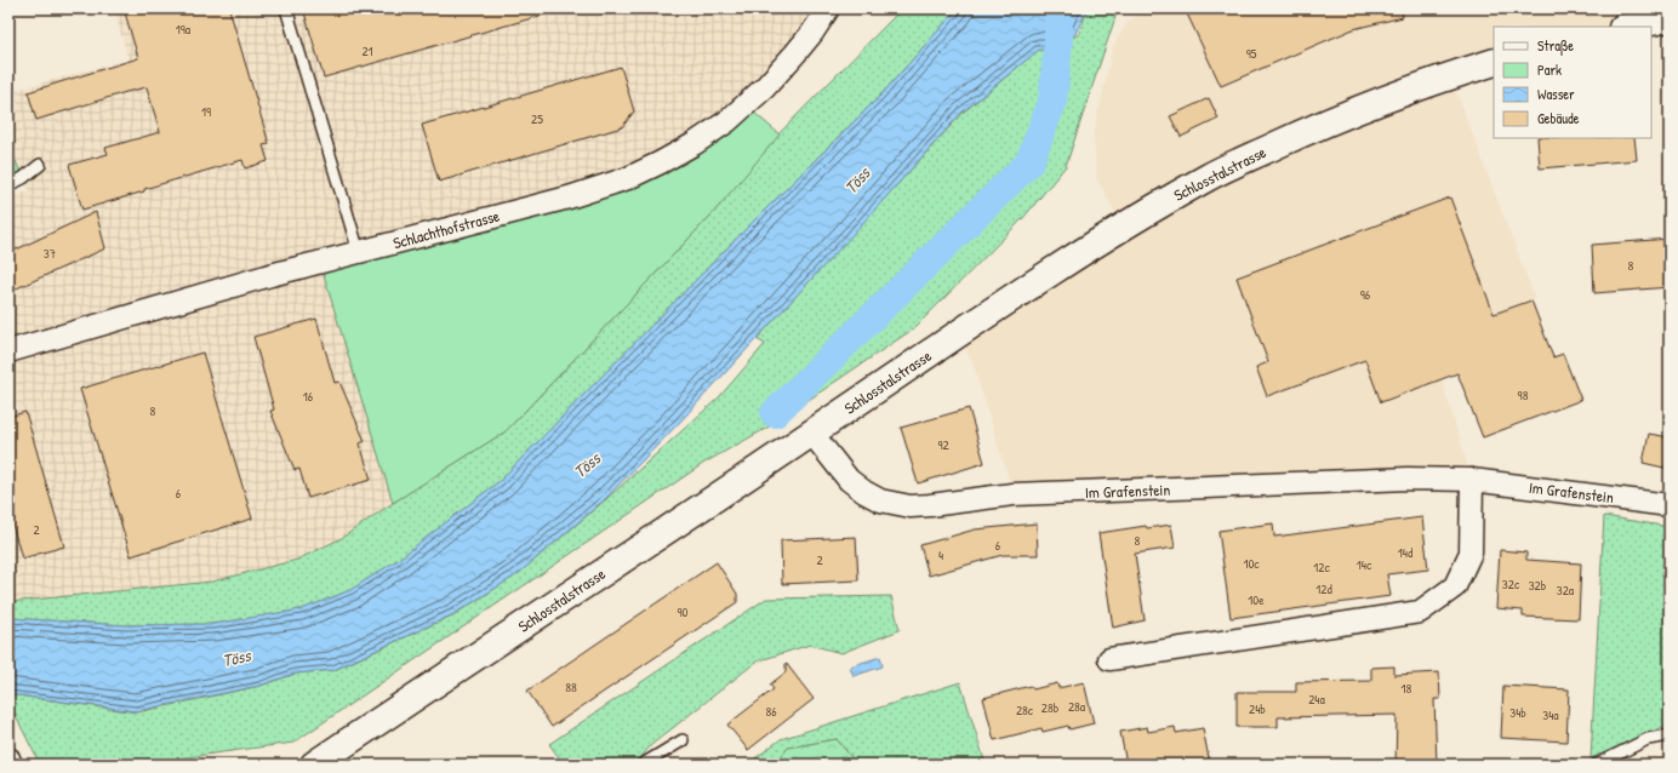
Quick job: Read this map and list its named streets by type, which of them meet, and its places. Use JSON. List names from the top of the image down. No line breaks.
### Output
{"streets":{"main road":["Schlosstalstrasse"],"street":["Schlachthofstrasse","Im Grafenstein"]},"crossings":[["Schlosstalstrasse","Im Grafenstein"]],"water":["Töss"],"house_numbers":["19a","21","95","19","25","37","8","96","98","16","8","92","6","2","8","6","14d","4","2","10c","14c","12c","32c","32b","12d","32a","10e","90","88","18","24a","28a","28b","24b","28c","86","34b","34a"],"legend":["Straße","Park","Wasser","Gebäude"]}
